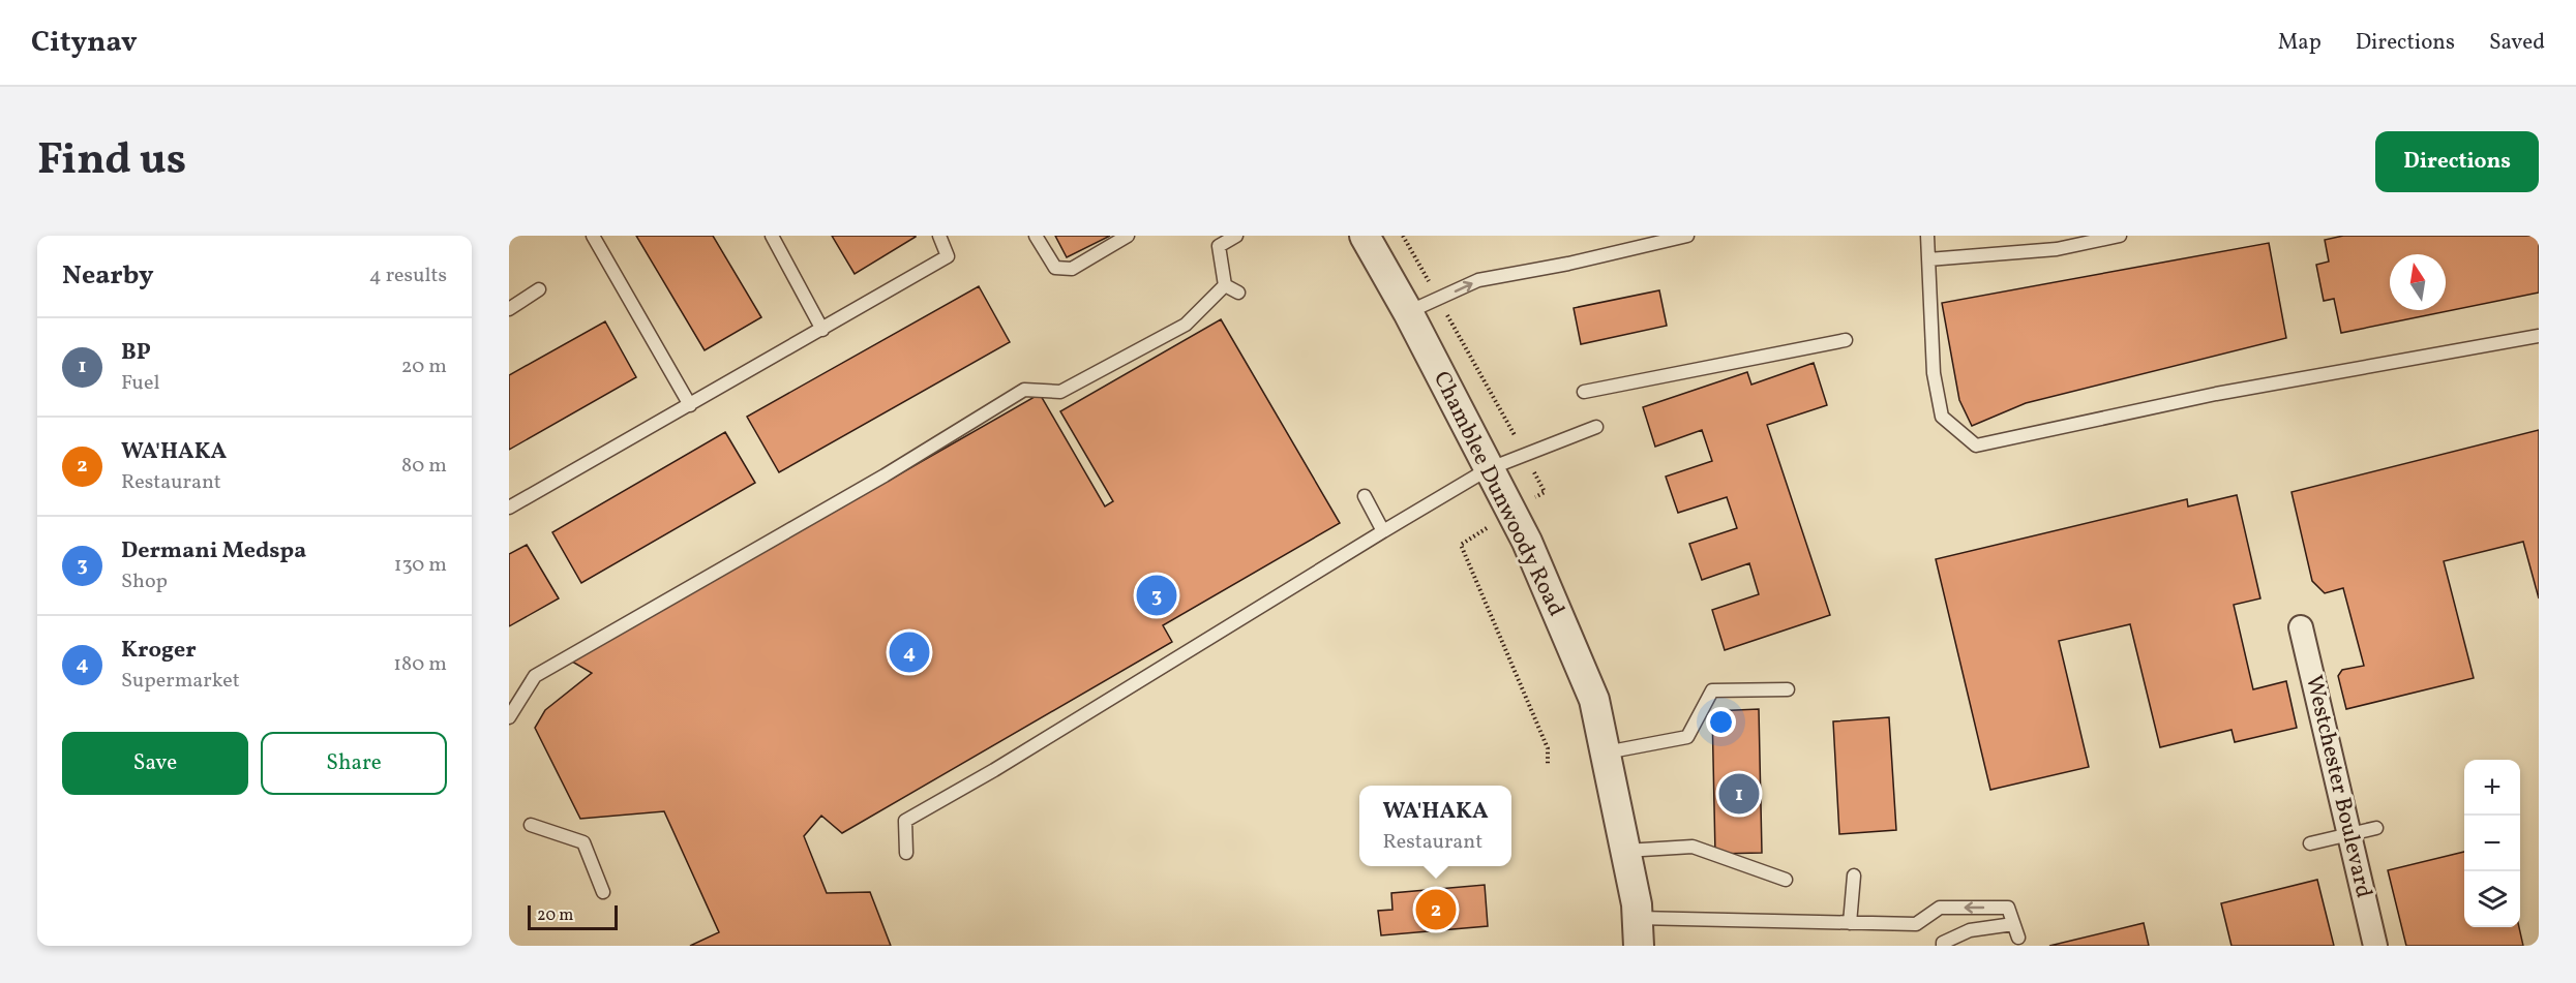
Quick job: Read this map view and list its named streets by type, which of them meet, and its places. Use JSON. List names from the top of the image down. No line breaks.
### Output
{"streets":{"street":["Chamblee Dunwoody Road","Westchester Boulevard"]},"scale_bar":"20 m","north":"top","page":{"header":"Citynav","nav":["Map","Directions","Saved"],"title":"Find us","buttons":["Directions",["Save","Share"]],"heading":["Nearby","4 results"],"list":[{"mark":"1","name":"BP","note":"Fuel","value":"20 m"},{"mark":"2","name":"WA'HAKA","note":"Restaurant","value":"80 m"},{"mark":"3","name":"Dermani Medspa","note":"Shop","value":"130 m"},{"mark":"4","name":"Kroger","note":"Supermarket","value":"180 m"}],"pins":["3","4","1","2"],"map_buttons":["+","−"],"popup":["WA'HAKA","Restaurant"],"scale":"20 m"}}
